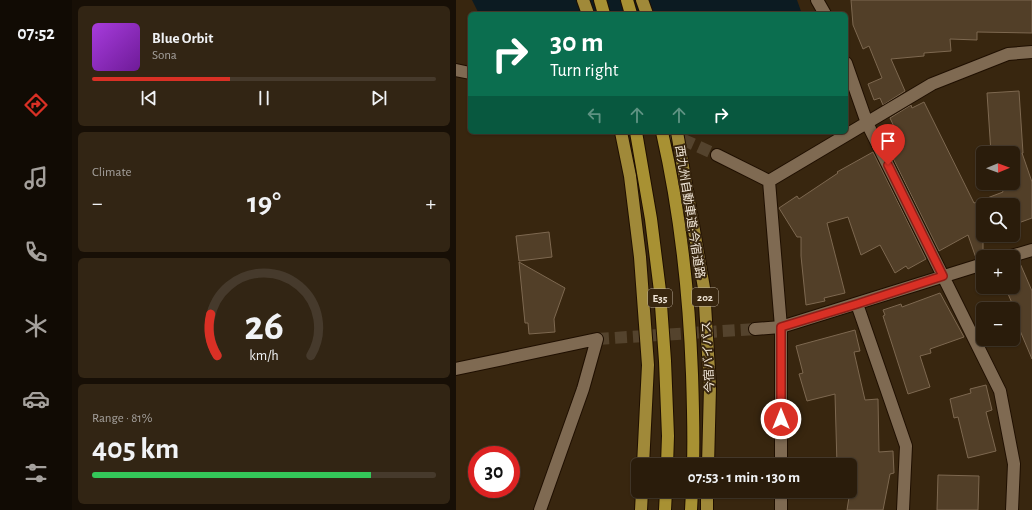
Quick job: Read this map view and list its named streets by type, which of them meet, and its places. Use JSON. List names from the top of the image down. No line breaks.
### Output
{"streets":{"highway":["西九州自動車道;今宿道路","202","E35","今宿バイパス"]},"north":"right","page":{"tabs":"07:52","turn":["30 m","Turn right"],"song":["Blue Orbit","Sona"],"tile":["Climate",["Range · 81%","405 km"]],"map_buttons":["+","−"],"heat":["−","19°","+"],"limit":"30","trip":"07:53 · 1 min · 130 m","gauge":["26","km/h"]}}
